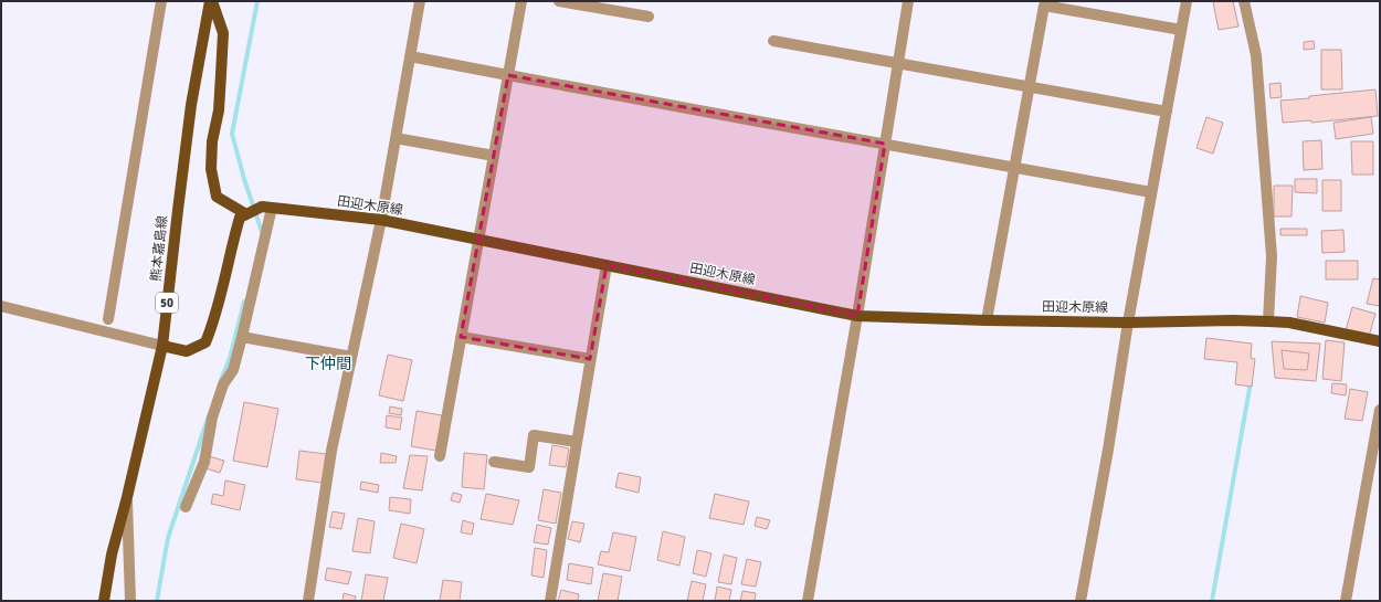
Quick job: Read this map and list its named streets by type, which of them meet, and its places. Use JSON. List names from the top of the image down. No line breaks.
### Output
{"streets":{"main road":["田迎木原線","熊本嘉島線","50"]},"districts":["下仲間"]}
